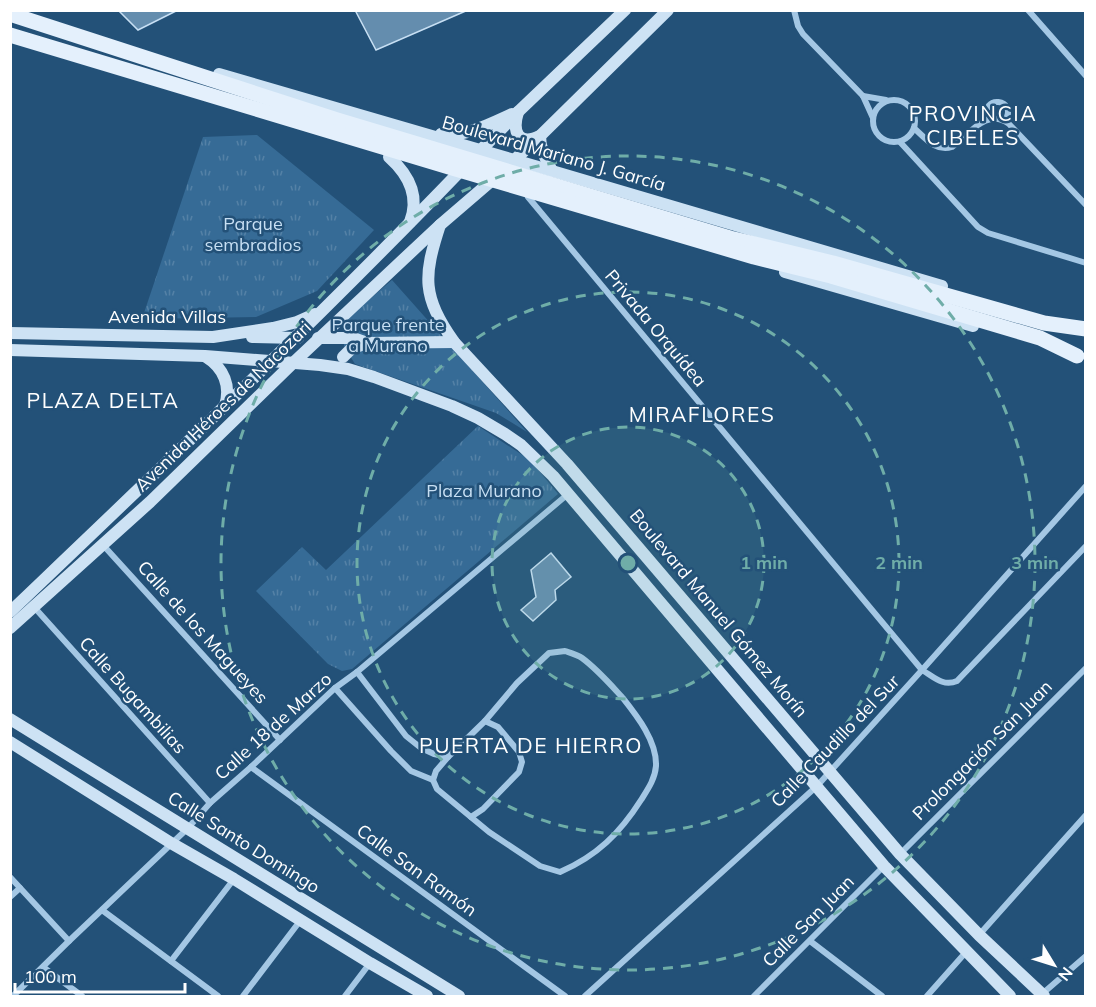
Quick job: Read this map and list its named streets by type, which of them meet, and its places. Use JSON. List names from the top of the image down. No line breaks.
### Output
{"streets":{"main road":["Boulevard Mariano J. García","Avenida Villas","Avenida Héroes de Nacozari","Boulevard Manuel Gómez Morín","Calle Santo Domingo"],"street":["Privada Orquídea","Calle de los Magueyes","Calle Bugambilias","Calle 18 de Marzo","Calle Caudillo del Sur","Prolongación San Juan","Calle San Ramón","Calle San Juan"]},"crossings":[["Boulevard Mariano J. García","Avenida Héroes de Nacozari"],["Avenida Villas","Avenida Héroes de Nacozari"],["Avenida Villas","Boulevard Manuel Gómez Morín"],["Privada Orquídea","Calle Caudillo del Sur"],["Avenida Héroes de Nacozari","Boulevard Manuel Gómez Morín"],["Avenida Héroes de Nacozari","Calle de los Magueyes"],["Avenida Héroes de Nacozari","Calle Bugambilias"],["Boulevard Manuel Gómez Morín","Calle 18 de Marzo"],["Boulevard Manuel Gómez Morín","Calle Caudillo del Sur"],["Boulevard Manuel Gómez Morín","Prolongación San Juan"],["Boulevard Manuel Gómez Morín","Calle San Juan"],["Calle de los Magueyes","Calle 18 de Marzo"],["Calle Bugambilias","Calle 18 de Marzo"],["Calle 18 de Marzo","Calle Santo Domingo"],["Calle 18 de Marzo","Calle San Ramón"]],"districts":["PROVINCIA CIBELES","PLAZA DELTA","MIRAFLORES","PUERTA DE HIERRO"],"parks":["Parque sembradios","Parque frente a Murano","Plaza Murano"],"scale_bar":"100 m","north":"bottom right","rings":["1 min","2 min","3 min"]}
